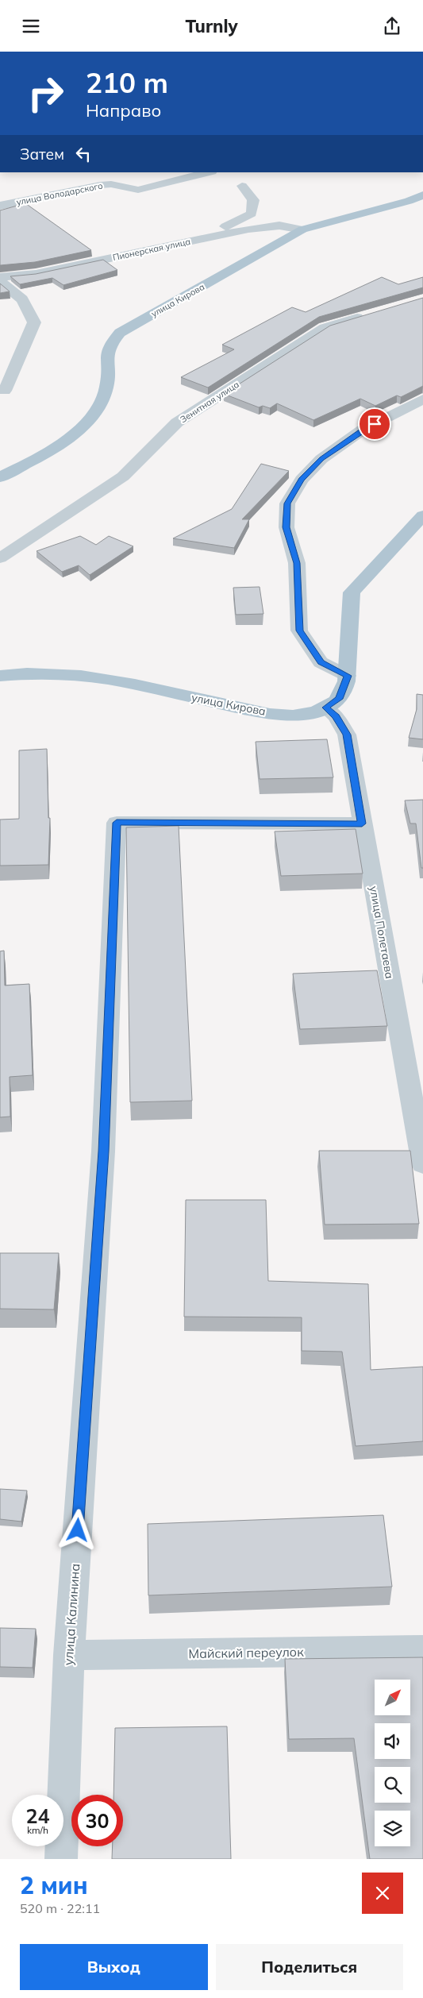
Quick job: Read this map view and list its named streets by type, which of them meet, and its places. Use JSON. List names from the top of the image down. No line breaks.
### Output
{"streets":{"main road":["улица Кирова"],"street":["улица Володарского","Пионерская улица","Зенитная улица","улица Полетаева","улица Калинина","Майский переулок"]},"crossings":[["Пионерская улица","улица Кирова"],["улица Кирова","улица Полетаева"],["улица Полетаева","улица Калинина"],["улица Калинина","Майский переулок"]],"north":"top right","page":{"header":"Turnly","turn":["210 m","Направо"],"then":"Затем","speed":"24 km/h","limit":"30","heading":["2 мин","520 m · 22:11"],"buttons":["Выход","Поделиться"]}}
